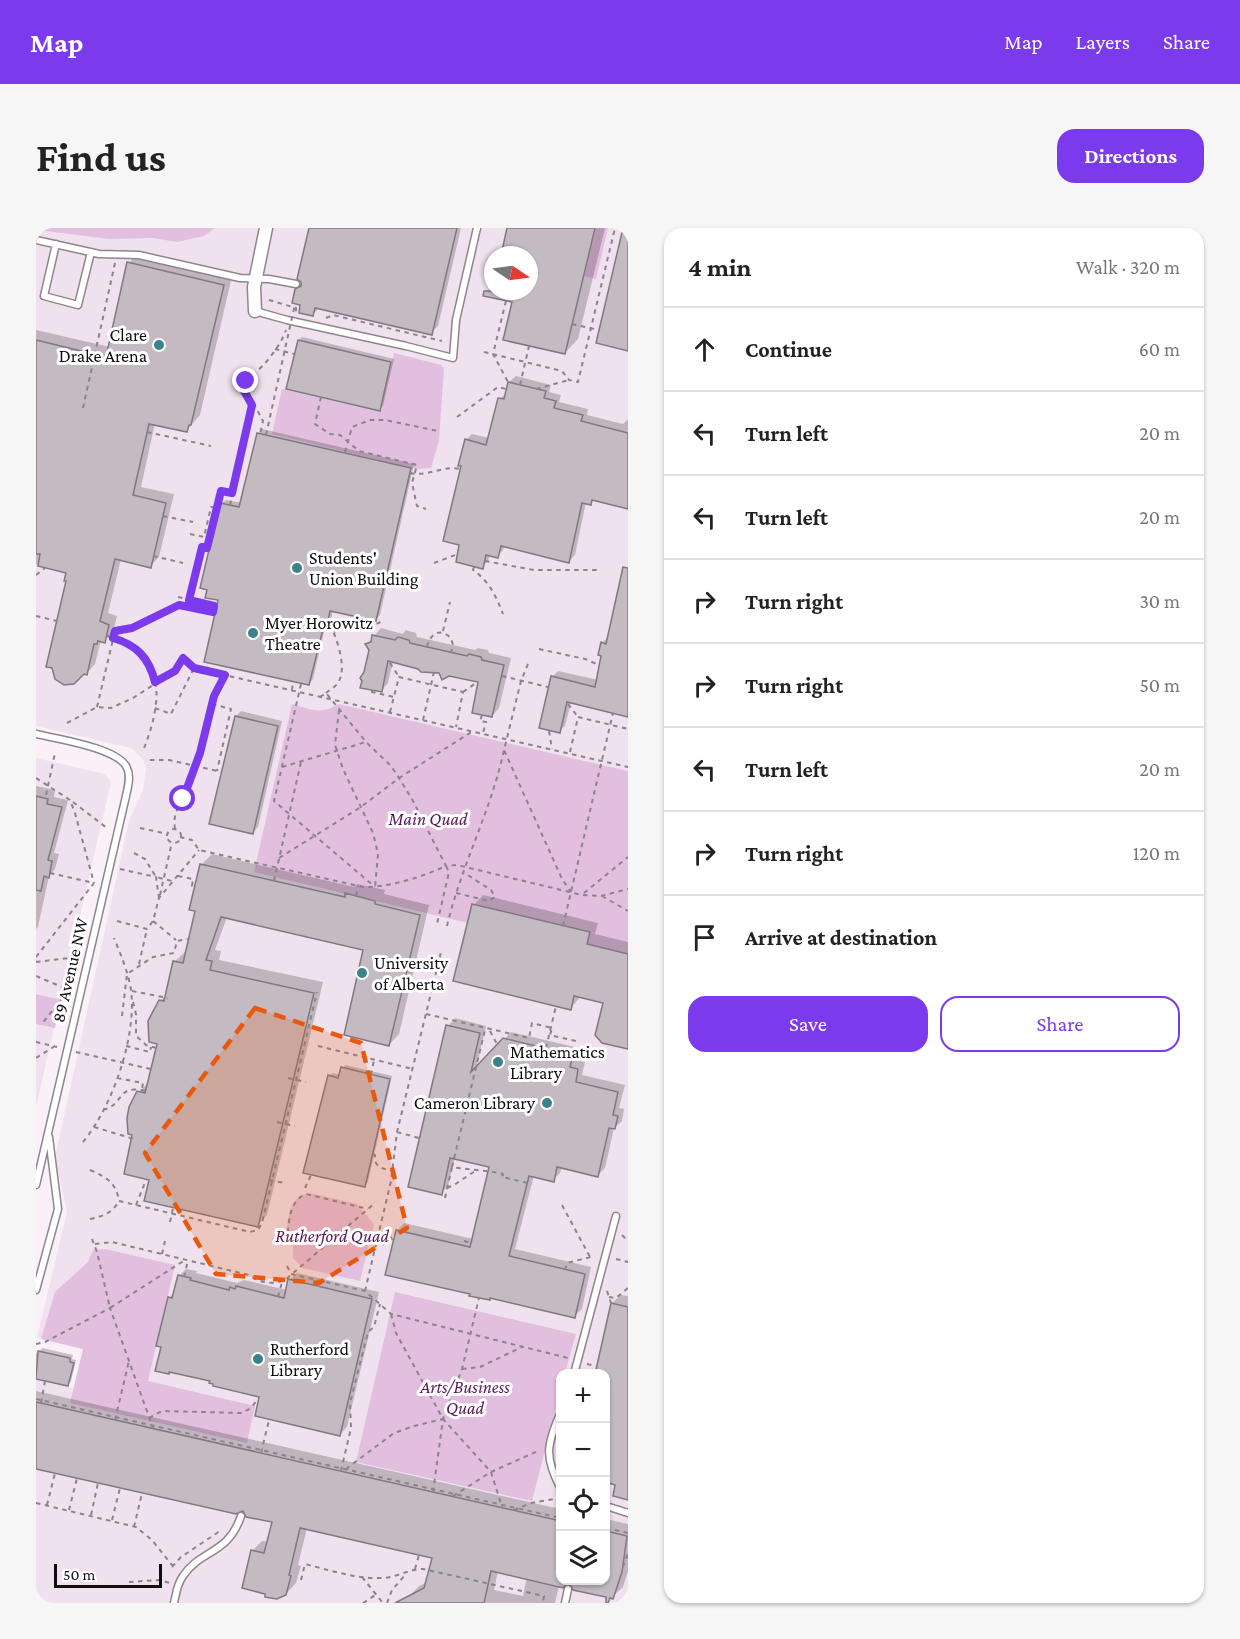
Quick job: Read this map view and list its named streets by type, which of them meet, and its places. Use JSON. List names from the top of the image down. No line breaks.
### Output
{"streets":{"lane":["89 Avenue NW"]},"parks":["Main Quad","Rutherford Quad","Arts/Business Quad"],"places":["Clare Drake Arena","Students' Union Building","Myer Horowitz Theatre","University of Alberta","Mathematics Library","Cameron Library","Rutherford Library"],"scale_bar":"50 m","north":"right","page":{"header":"Map","nav":["Map","Layers","Share"],"buttons":["Directions",["Save","Share"]],"title":"Find us","heading":["4 min","Walk · 320 m"],"list":[["Continue","60 m"],["Turn left","20 m"],["Turn left","20 m"],["Turn right","30 m"],["Turn right","50 m"],["Turn left","20 m"],["Turn right","120 m"],"Arrive at destination"],"map_buttons":["+","−"],"scale":"50 m"}}
